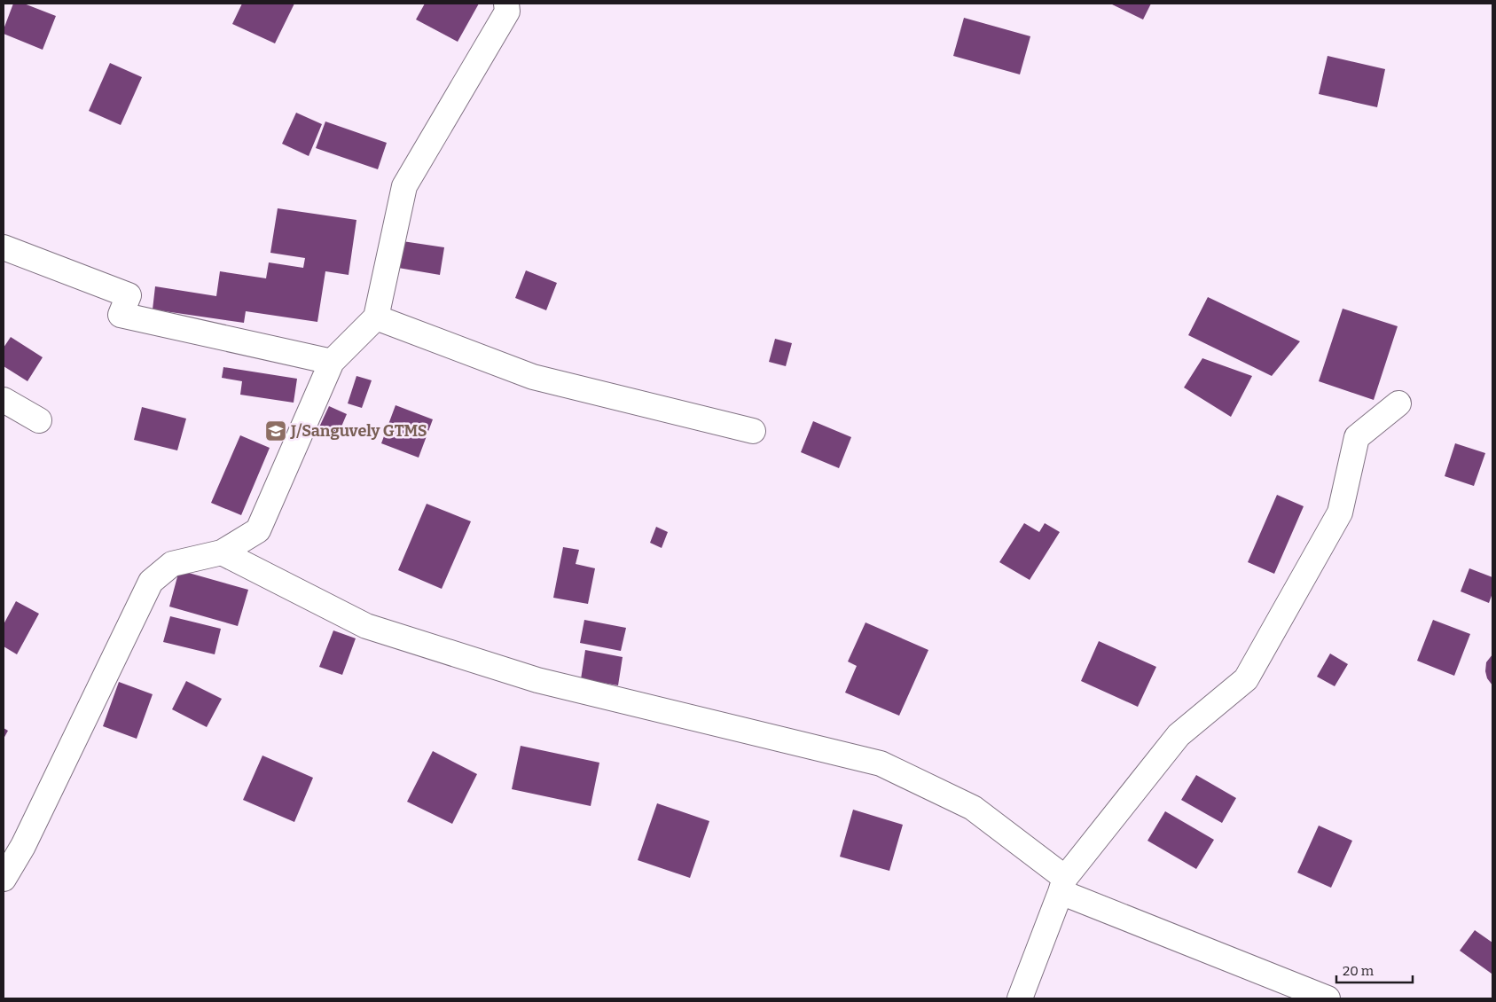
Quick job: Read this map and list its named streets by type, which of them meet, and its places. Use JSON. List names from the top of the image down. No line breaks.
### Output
{"places":{"school or university":["J/Sanguvely GTMS"]},"scale_bar":"20 m"}
